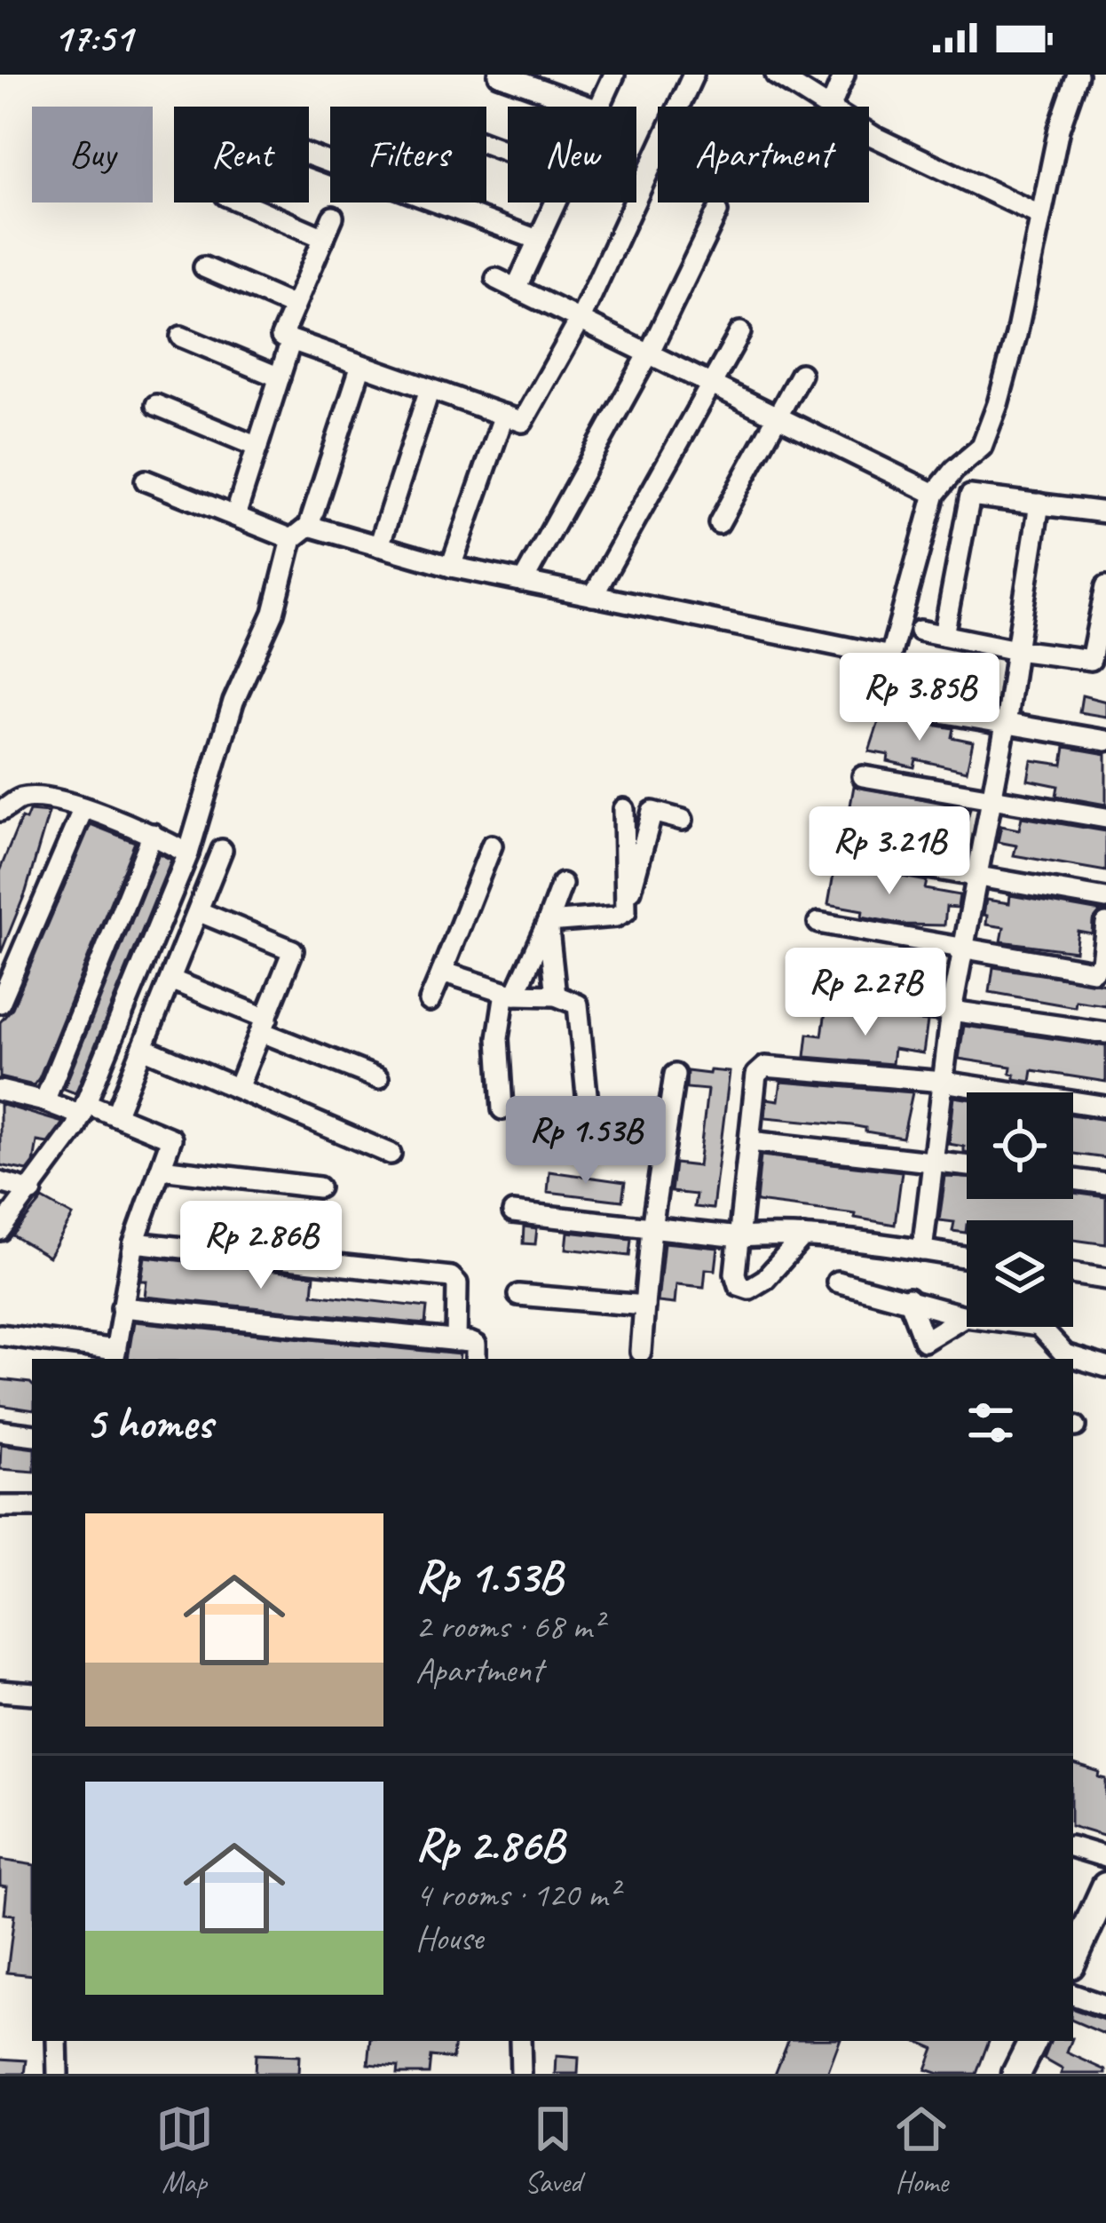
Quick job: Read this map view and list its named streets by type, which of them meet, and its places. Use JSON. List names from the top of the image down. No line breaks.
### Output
{"page":{"status":"17:51","chip":["Buy","Rent","Filters","New","Apartment"],"price":["Rp 3.85B","Rp 3.21B","Rp 2.27B","Rp 1.53B","Rp 2.86B"],"heading":"5 homes","list":[{"name":"Rp 1.53B","note":"2 rooms · 68 m² · Apartment"},{"name":"Rp 2.86B","note":"4 rooms · 120 m² · House"}],"tabs":["Map","Saved","Home"]}}
